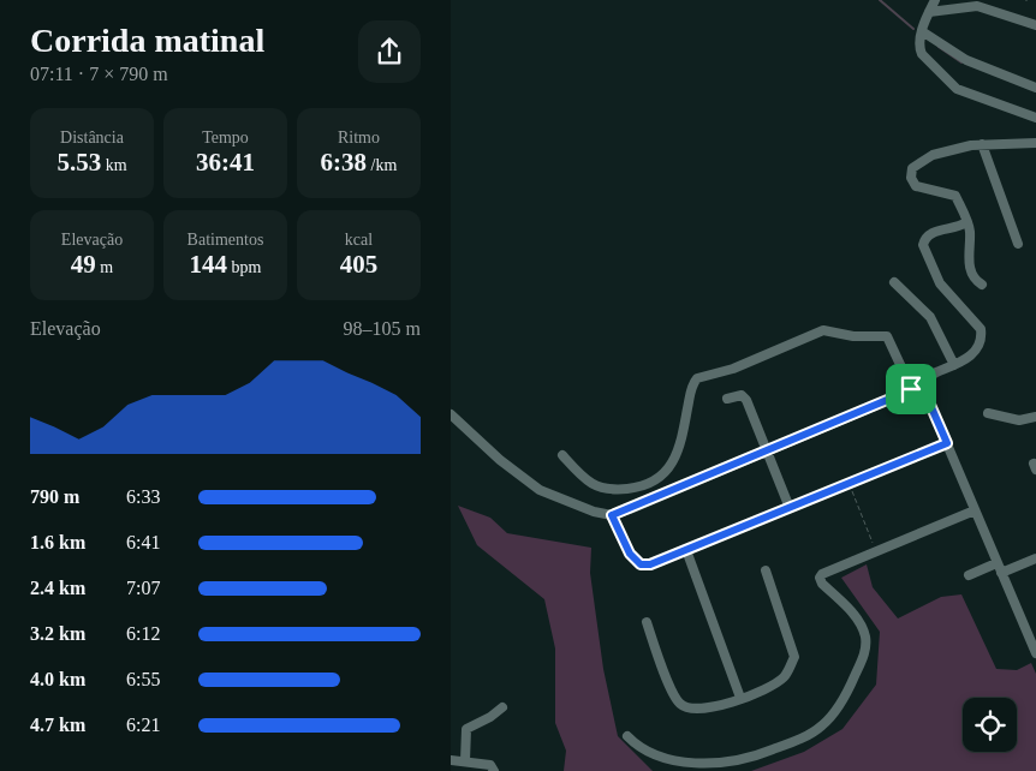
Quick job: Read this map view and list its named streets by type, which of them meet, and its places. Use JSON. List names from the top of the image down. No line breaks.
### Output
{"page":{"heading":["Corrida matinal","07:11 · 7 × 790 m"],"stats":[["Distância","5.53 km"],["Tempo","36:41"],["Ritmo","6:38 /km"],["Elevação","49 m"],["Batimentos","144 bpm"],["kcal","405"]],"chart":["Elevação","98–105 m"],"list":[{"name":"790 m","note":"6:33"},{"name":"1.6 km","note":"6:41"},{"name":"2.4 km","note":"7:07"},{"name":"3.2 km","note":"6:12"},{"name":"4.0 km","note":"6:55"},{"name":"4.7 km","note":"6:21"}]}}
